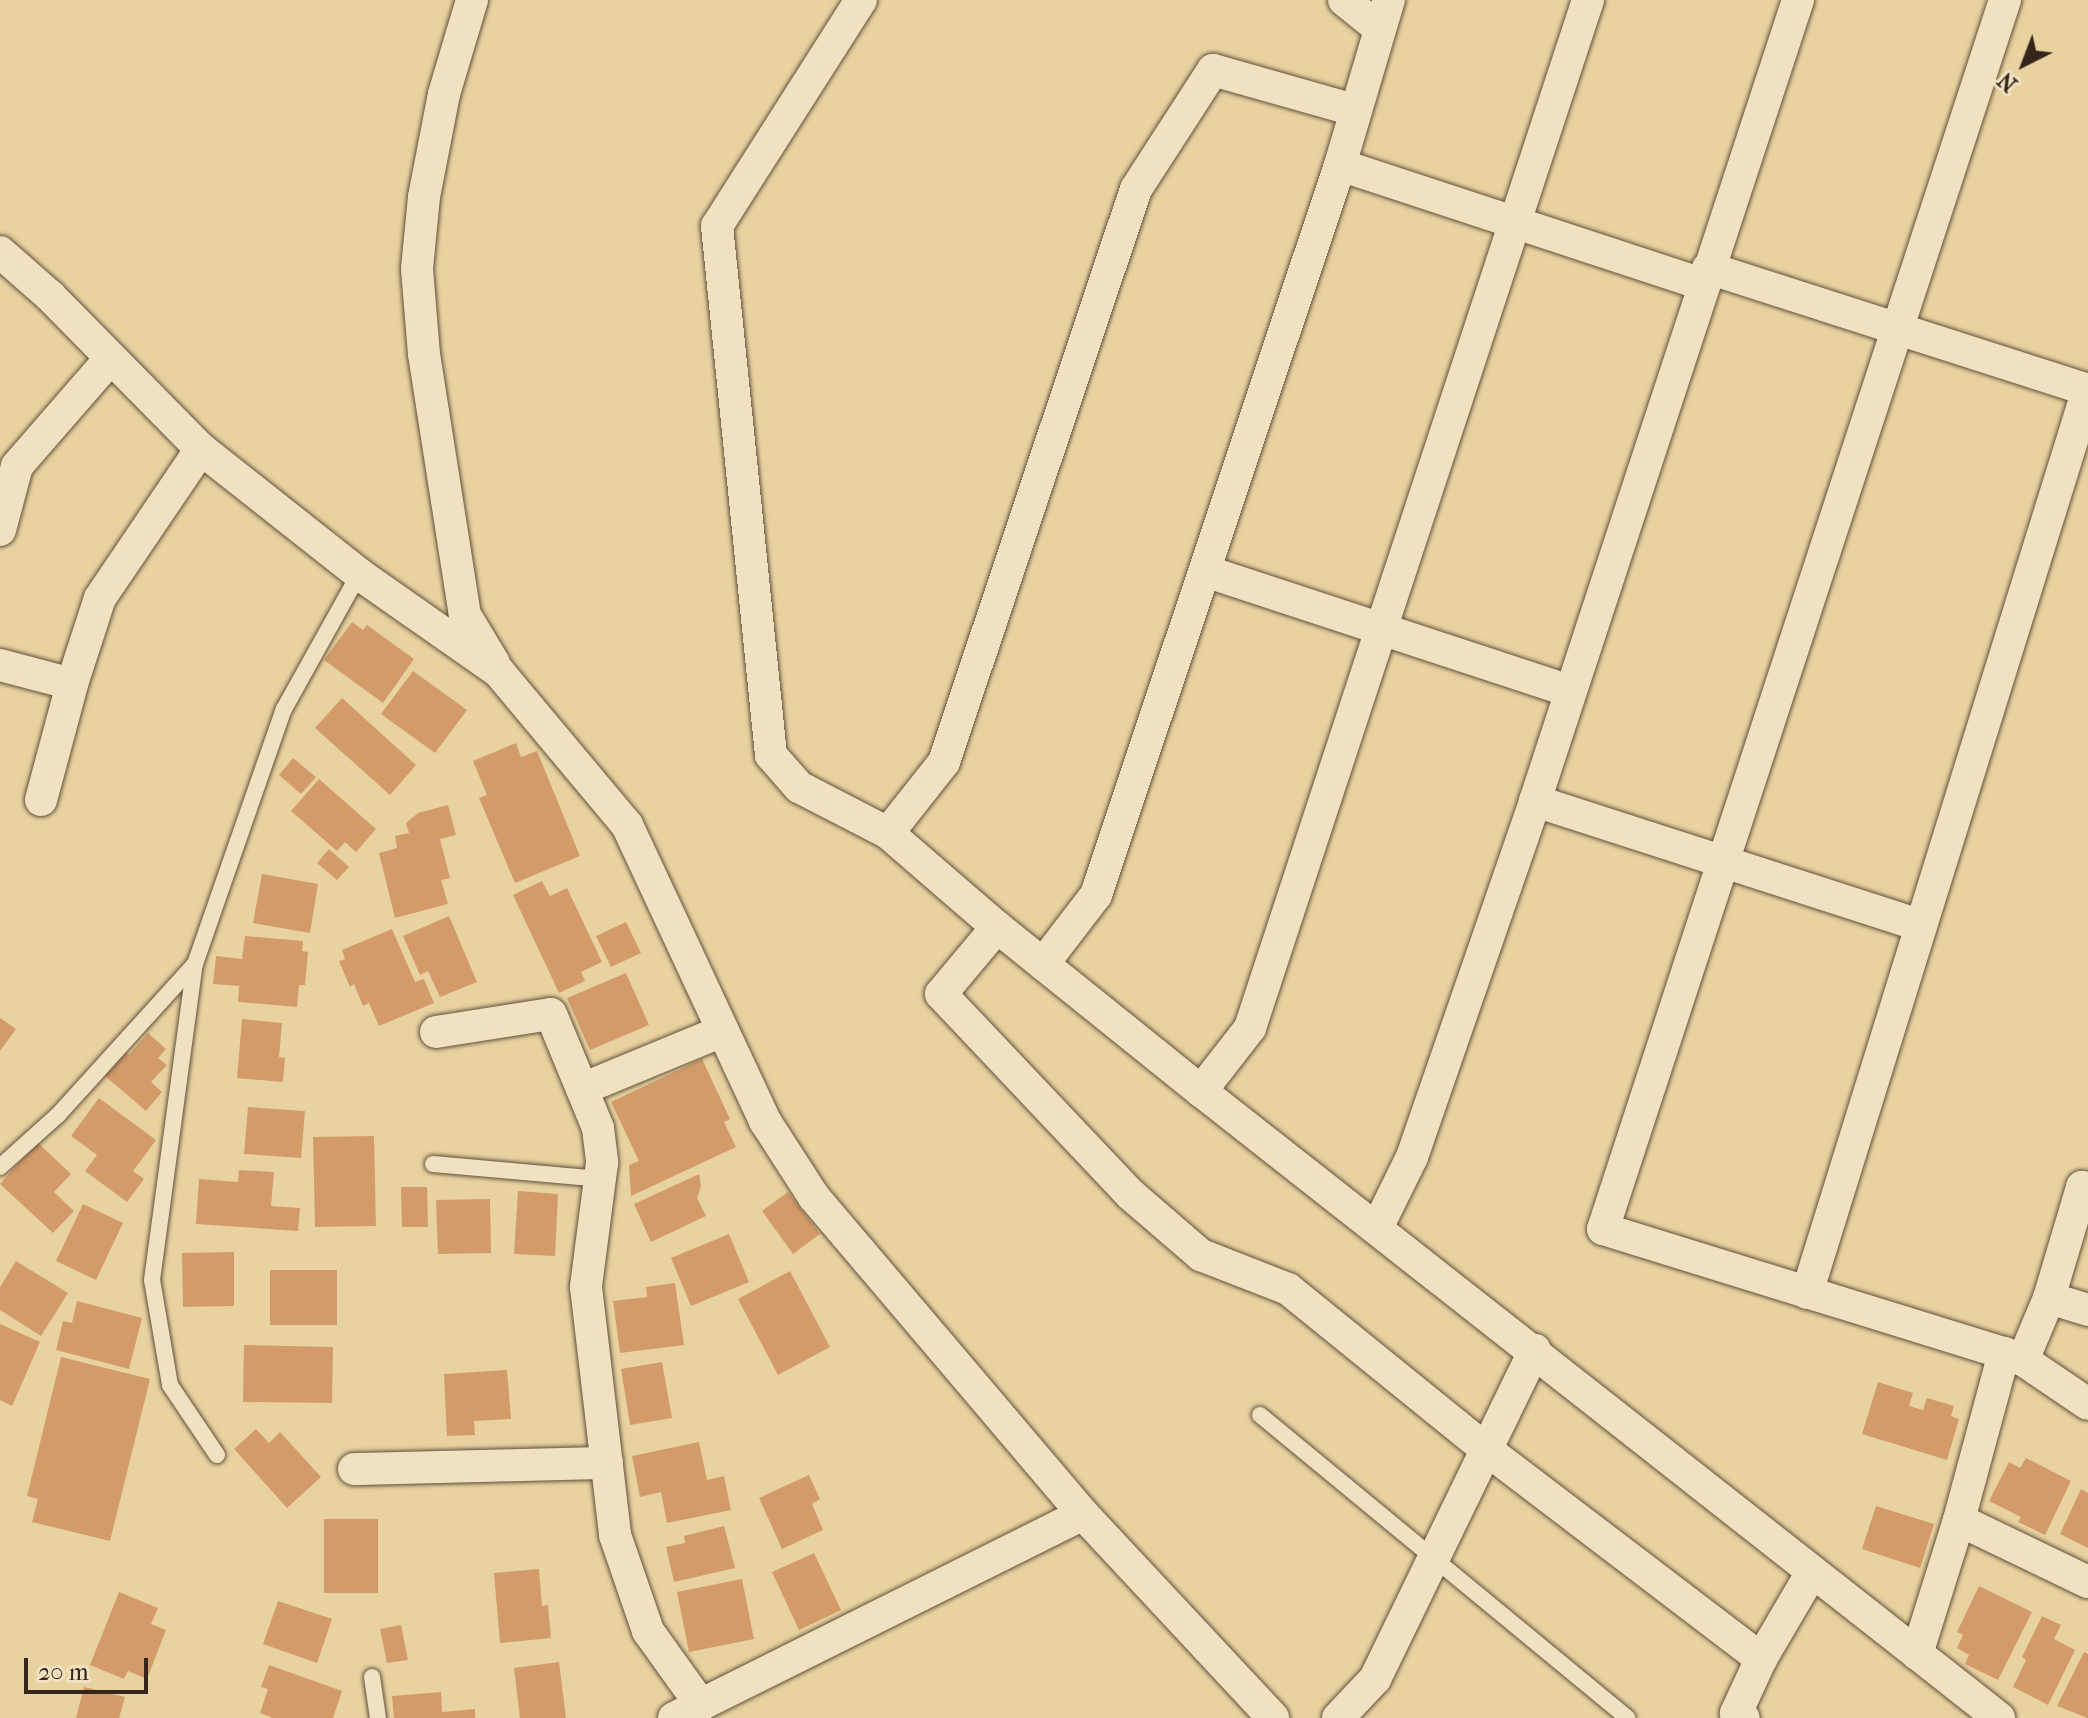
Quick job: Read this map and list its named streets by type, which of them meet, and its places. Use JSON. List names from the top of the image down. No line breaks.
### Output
{"scale_bar":"20 m","north":"bottom left"}
